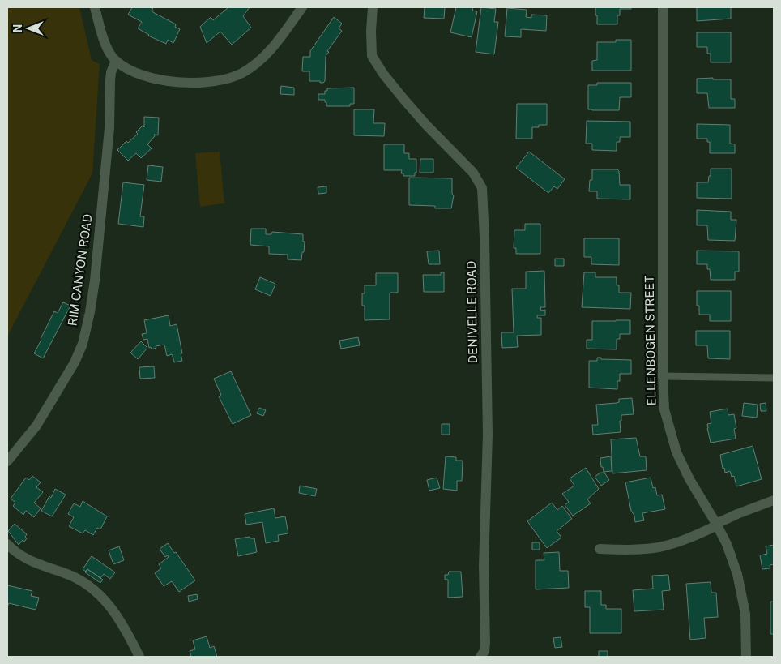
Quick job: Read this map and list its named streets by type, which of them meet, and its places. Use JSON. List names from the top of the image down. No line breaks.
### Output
{"streets":{"street":["RIM CANYON ROAD","DENIVELLE ROAD","ELLENBOGEN STREET"]},"north":"left"}
